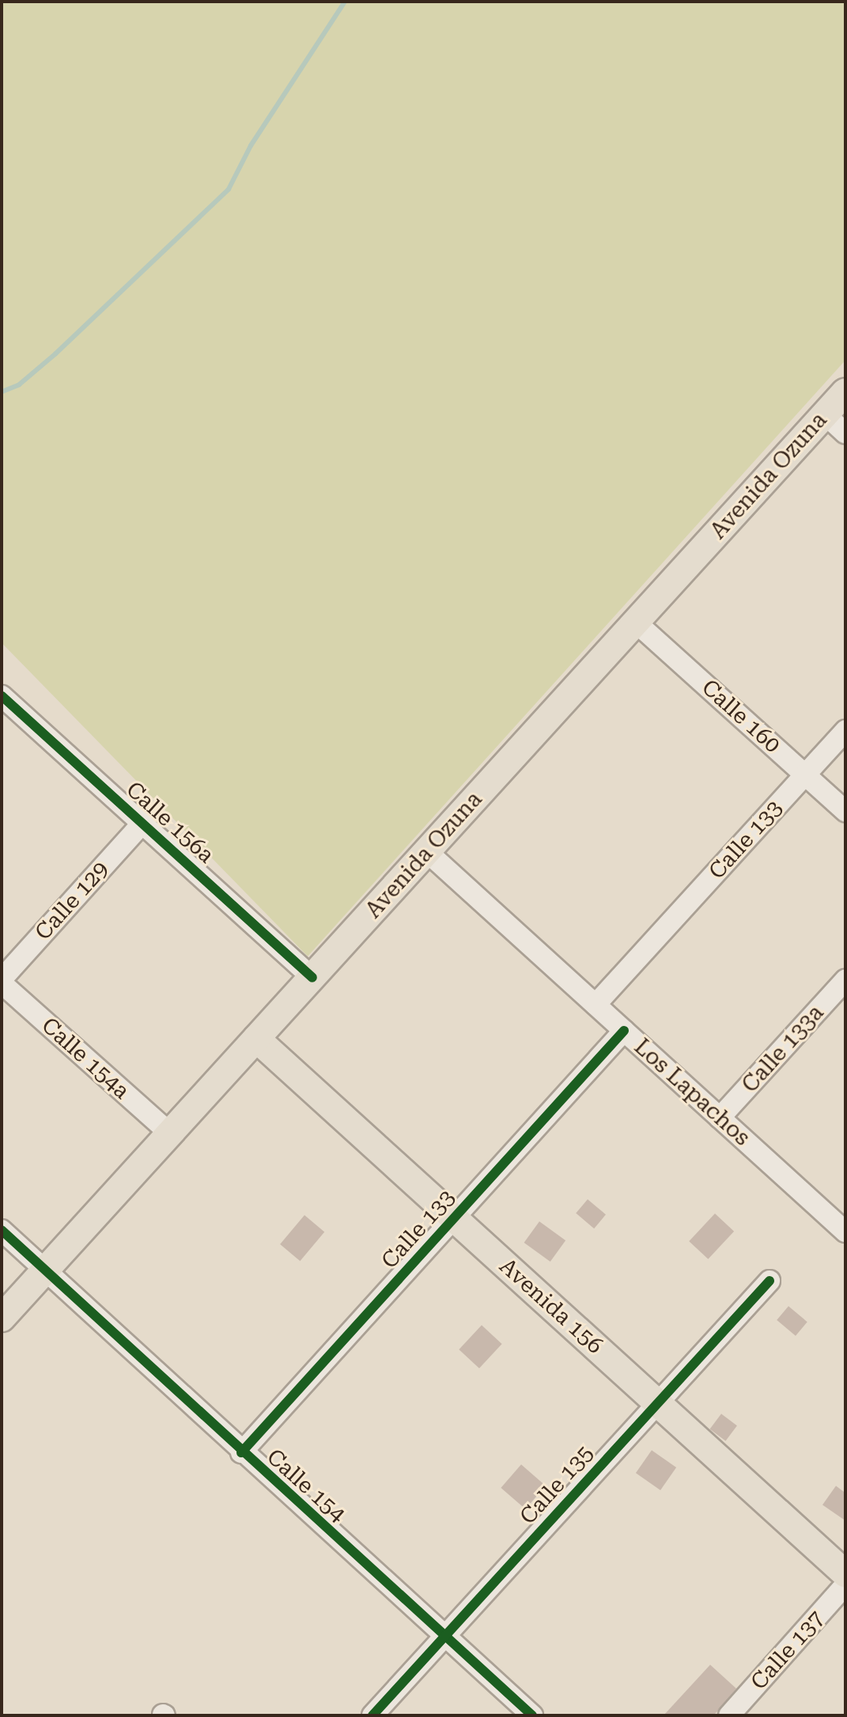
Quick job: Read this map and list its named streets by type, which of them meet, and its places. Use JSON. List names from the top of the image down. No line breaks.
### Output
{"streets":{"main road":["Avenida Ozuna","Avenida 156"],"street":["Calle 160","Calle 156a","Calle 133","Calle 129","Calle 133a","Calle 154a","Los Lapachos","Calle 135","Calle 154","Calle 137"]},"crossings":[["Avenida Ozuna","Calle 160"],["Avenida Ozuna","Calle 156a"],["Avenida Ozuna","Calle 154a"],["Avenida Ozuna","Los Lapachos"],["Avenida Ozuna","Avenida 156"],["Avenida Ozuna","Calle 154"],["Calle 160","Calle 133"],["Calle 156a","Calle 129"],["Calle 133","Los Lapachos"],["Calle 133","Avenida 156"],["Calle 133","Calle 154"],["Calle 129","Calle 154a"],["Calle 133a","Los Lapachos"],["Avenida 156","Calle 135"],["Calle 135","Calle 154"]]}
